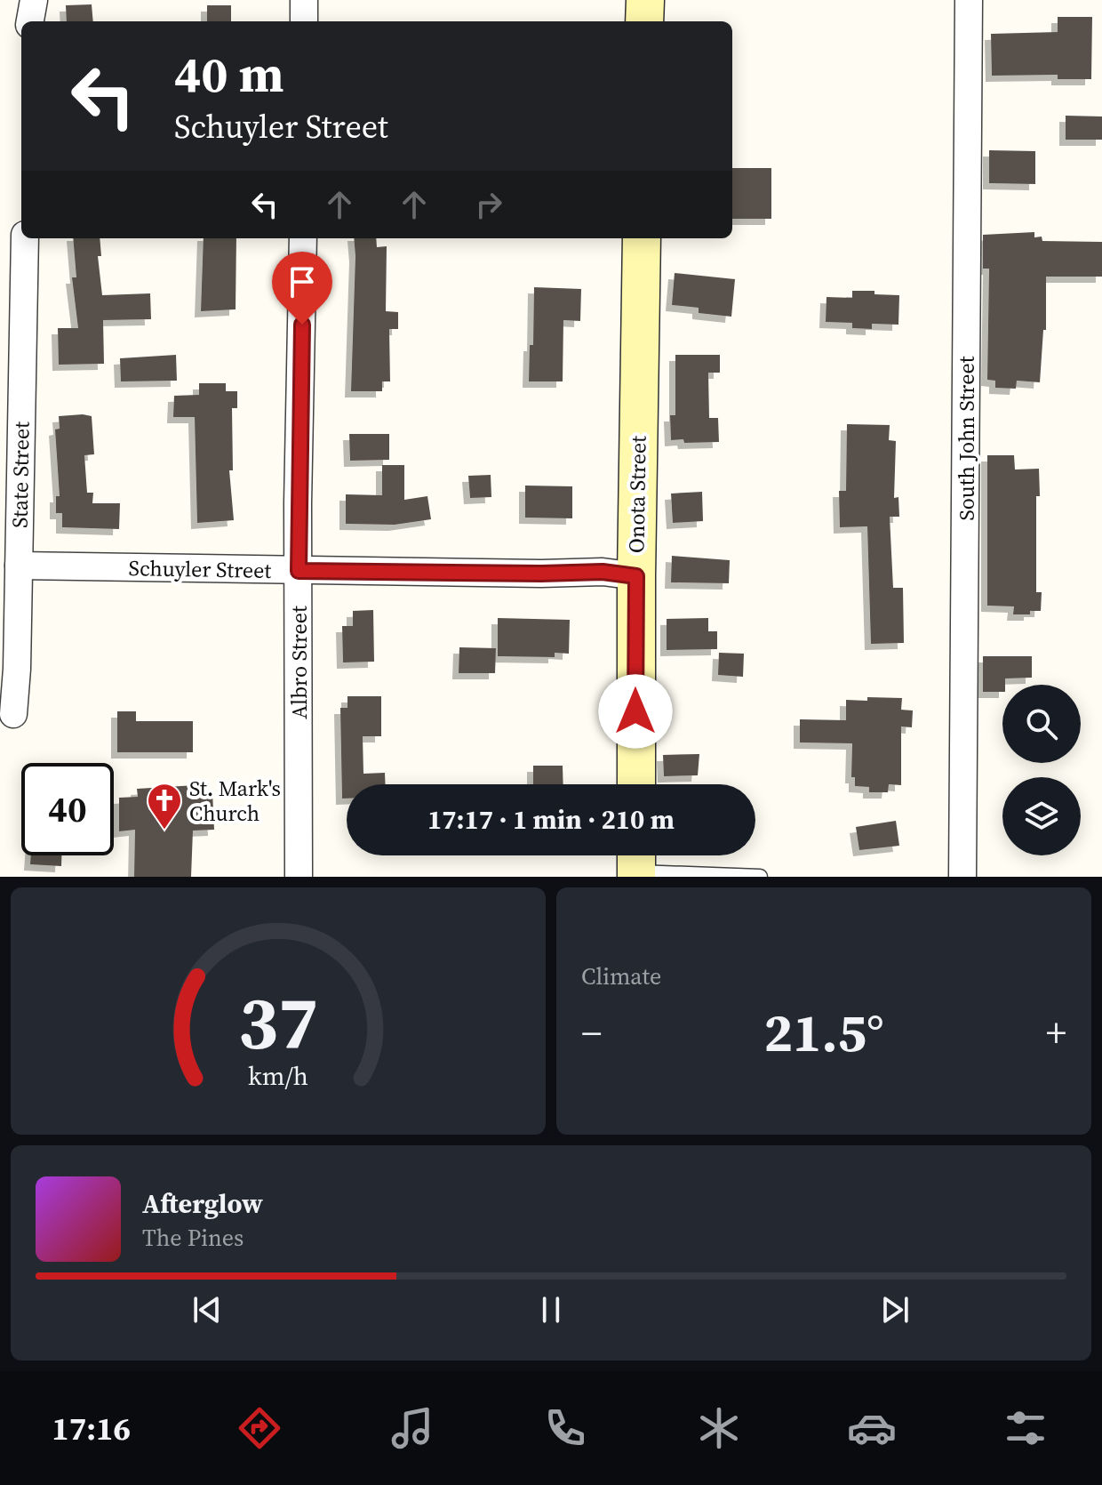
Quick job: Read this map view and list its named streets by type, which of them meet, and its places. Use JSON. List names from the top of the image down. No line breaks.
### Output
{"streets":{"street":["South John Street","State Street","Onota Street","Schuyler Street","Albro Street"]},"crossings":[["State Street","Schuyler Street"],["Onota Street","Schuyler Street"],["Schuyler Street","Albro Street"]],"places":{"church":["St. Mark's Church"]},"page":{"turn":["40 m","Schuyler Street"],"limit":"40","trip":"17:17 · 1 min · 210 m","tile":"Climate","heat":["−","21.5°","+"],"song":["Afterglow","The Pines"],"tabs":"17:16","gauge":["37","km/h"]}}
